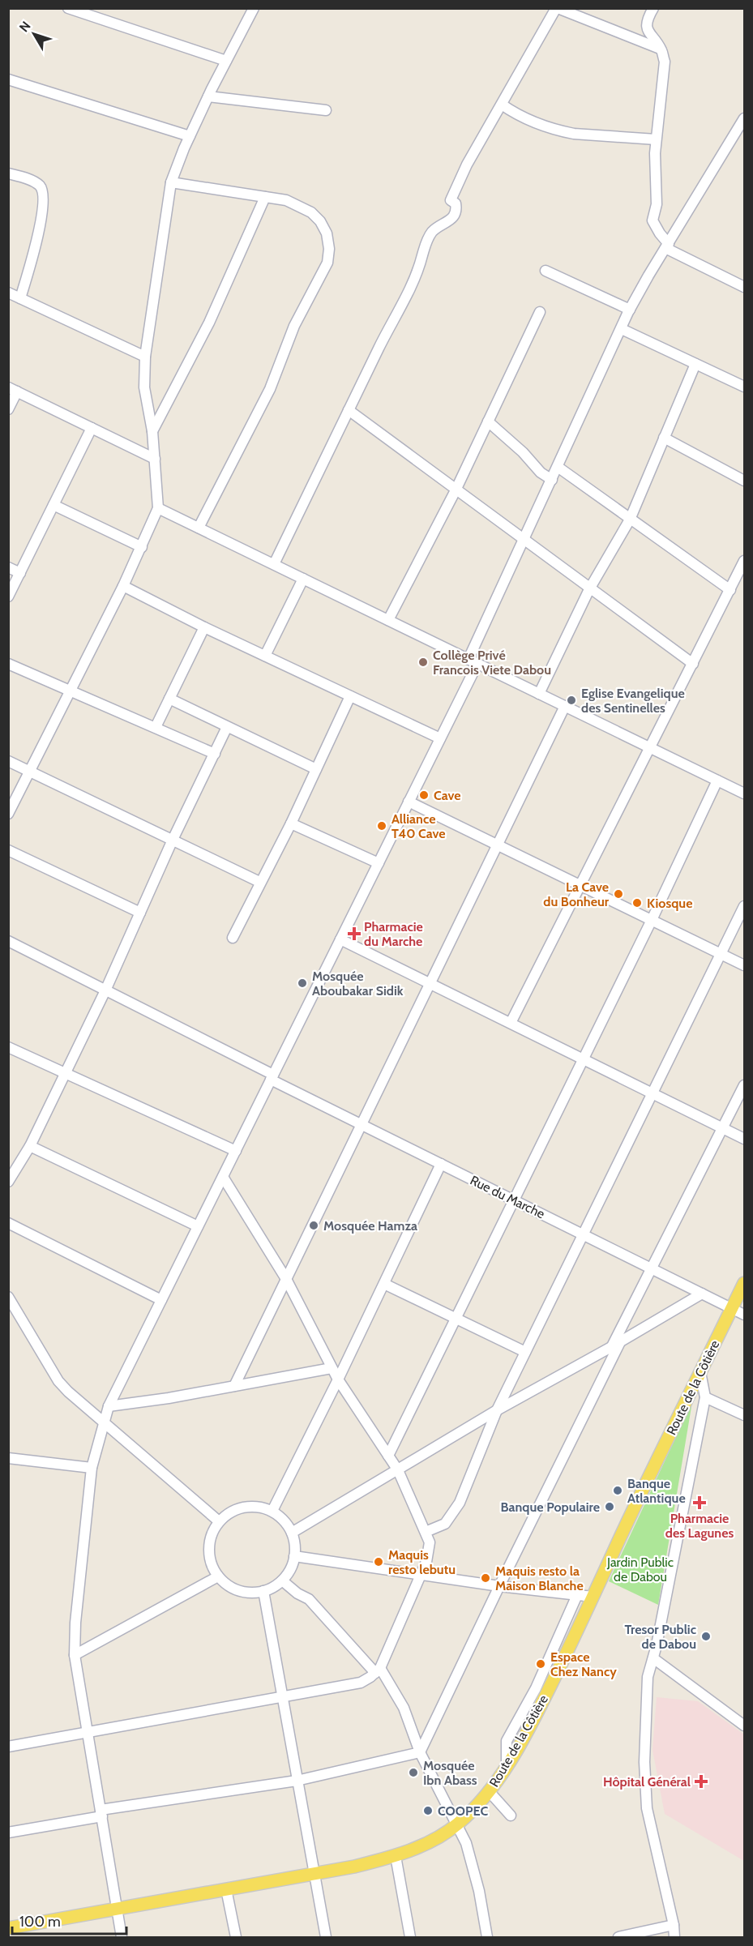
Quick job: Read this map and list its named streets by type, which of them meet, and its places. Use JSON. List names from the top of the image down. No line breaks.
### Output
{"streets":{"main road":["Route de la Côtière"],"street":["Rue du Marche"]},"crossings":[["Rue du Marche","Route de la Côtière"]],"parks":["Jardin Public de Dabou"],"places":{"other":["Collège Privé Francois Viete Dabou","Eglise Evangelique des Sentinelles","Cave","Alliance T40 Cave","La Cave du Bonheur","Kiosque","Mosquée Aboubakar Sidik","Mosquée Hamza","Banque Atlantique","Banque Populaire","Maquis resto lebutu","Maquis resto la Maison Blanche","Tresor Public de Dabou","Espace Chez Nancy","Mosquée Ibn Abass","COOPEC"],"health":["Pharmacie du Marche","Pharmacie des Lagunes","Hôpital Général"]},"scale_bar":"100 m","north":"top left"}
